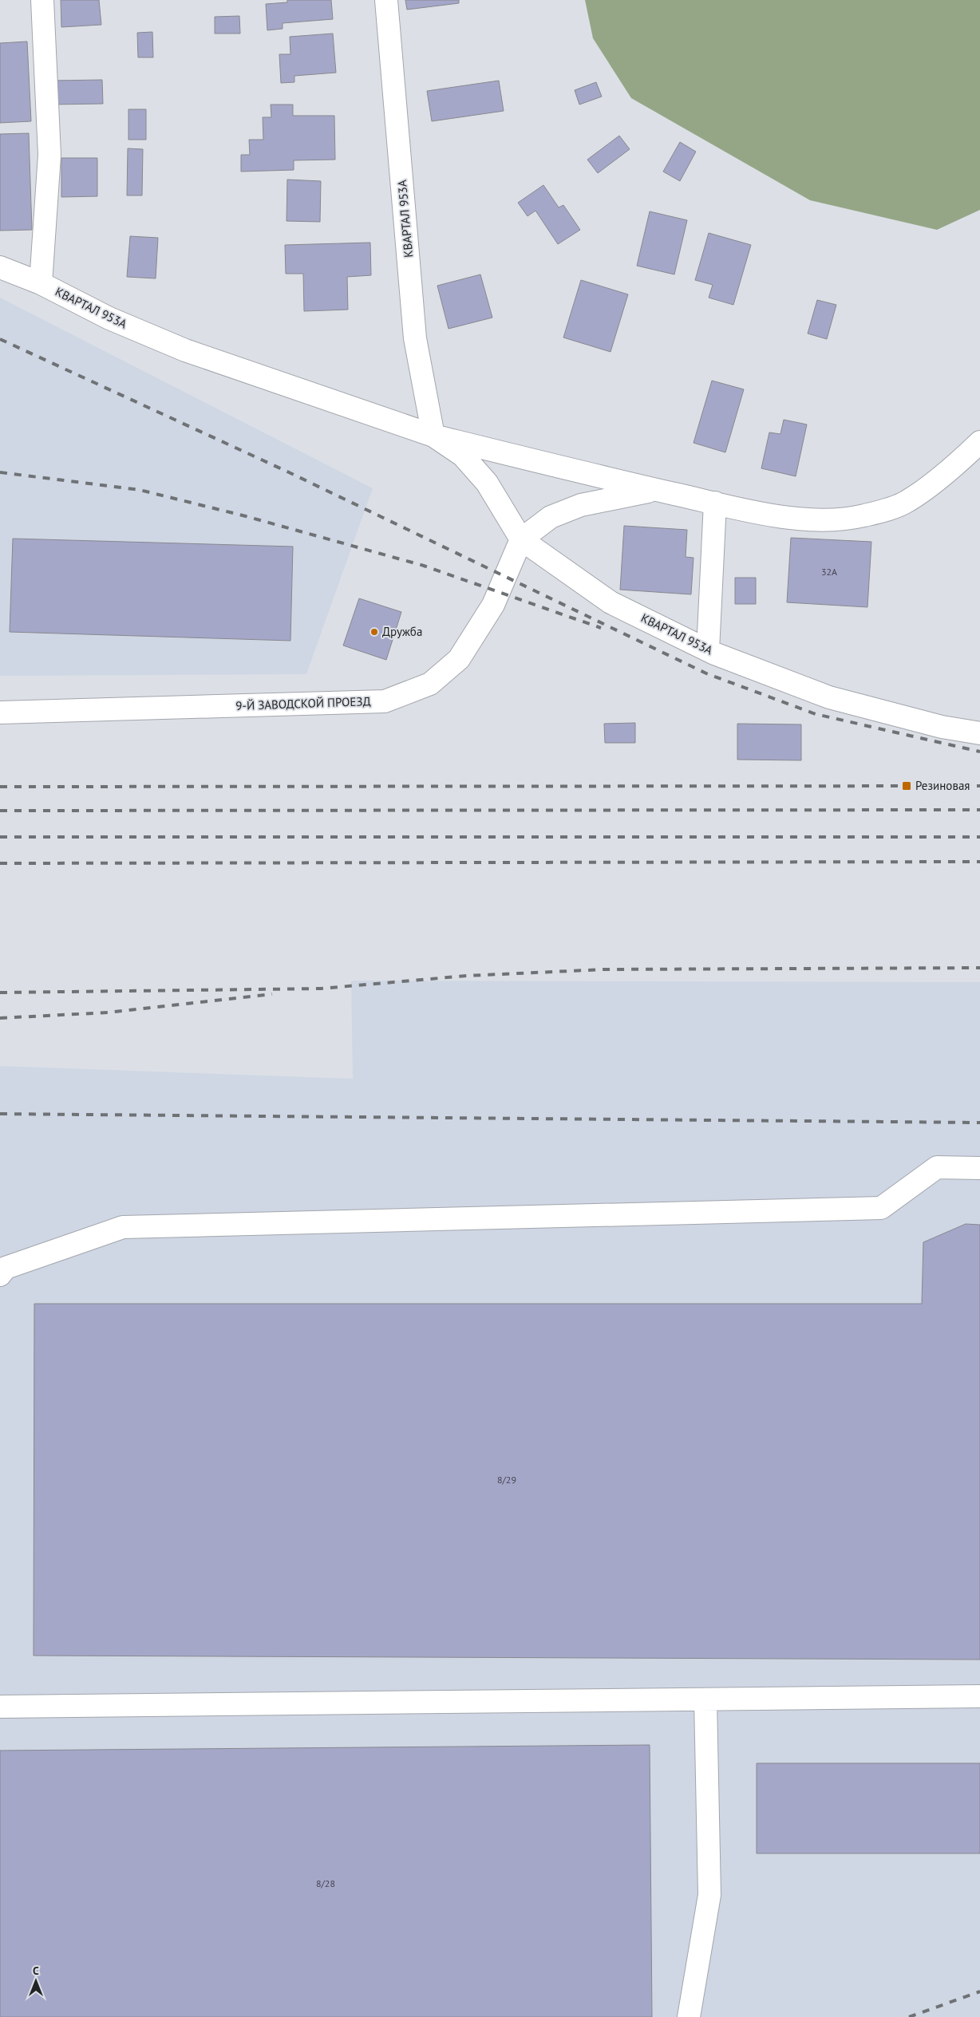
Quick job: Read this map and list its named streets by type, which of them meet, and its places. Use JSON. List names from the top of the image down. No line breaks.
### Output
{"streets":{"street":["КВАРТАЛ 953А","9-Й ЗАВОДСКОЙ ПРОЕЗД"]},"crossings":[["КВАРТАЛ 953А","9-Й ЗАВОДСКОЙ ПРОЕЗД"]],"places":{"other":["Дружба"],"transit":["Резиновая"]},"house_numbers":["32A","8/29","8/28"],"north":"top"}
